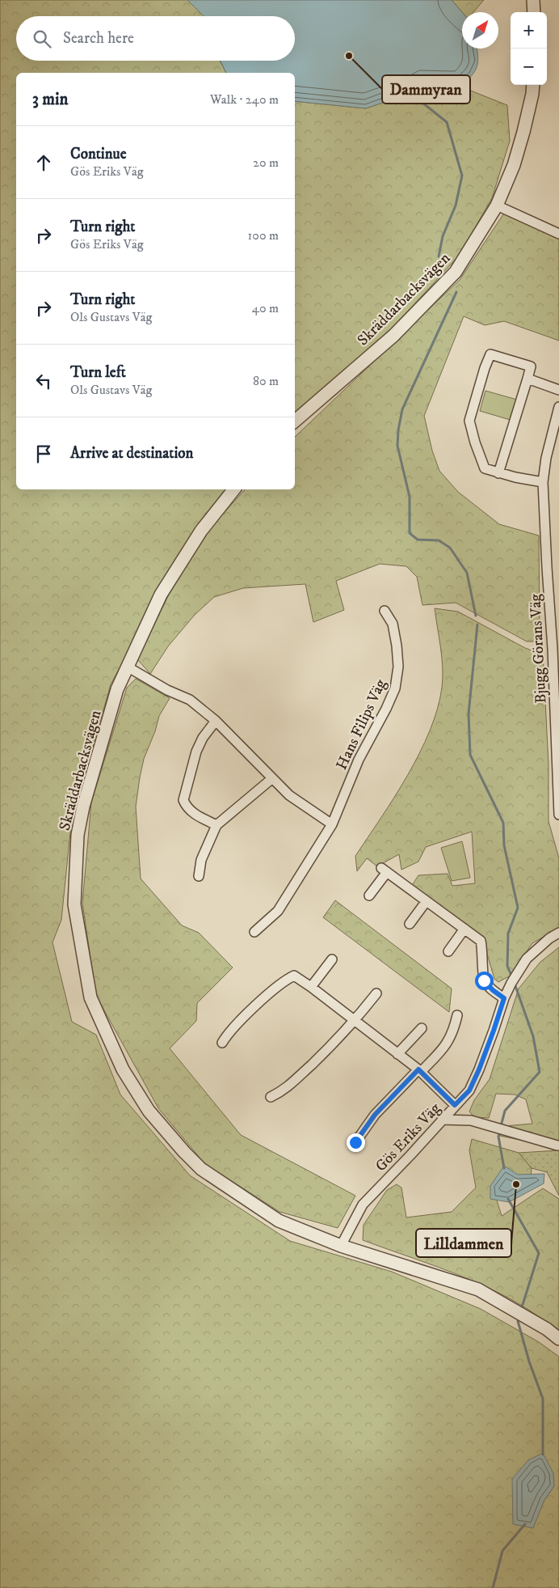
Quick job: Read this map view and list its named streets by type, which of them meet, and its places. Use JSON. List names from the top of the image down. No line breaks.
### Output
{"streets":{"street":["Skräddarbacksvägen","Bjugg Görans Väg","Hans Filips Väg","Gös Eriks Väg"]},"crossings":[["Skräddarbacksvägen","Gös Eriks Väg"]],"places":["Dammyran","Lilldammen"],"north":"top right","page":{"map_buttons":["+","−"],"search":"Search here","heading":["3 min","Walk · 240 m"],"list":[["Continue","Gös Eriks Väg","20 m"],["Turn right","Gös Eriks Väg","100 m"],["Turn right","Ols Gustavs Väg","40 m"],["Turn left","Ols Gustavs Väg","80 m"],"Arrive at destination"]}}
